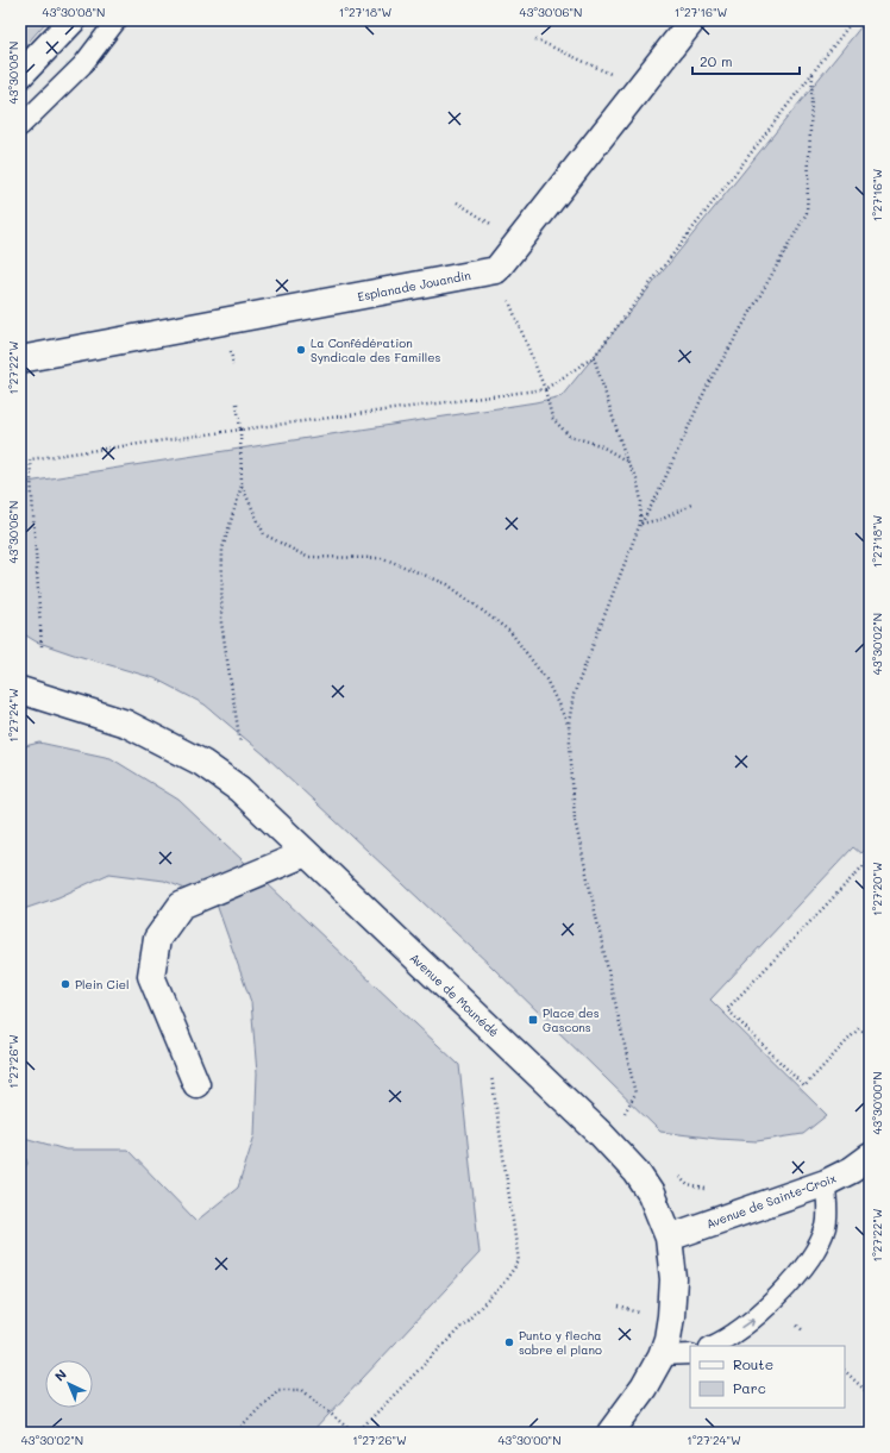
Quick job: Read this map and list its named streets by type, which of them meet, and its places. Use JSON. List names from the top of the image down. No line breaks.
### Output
{"streets":{"street":["Esplanade Jouandin","Avenue de Mounédé","Avenue de Sainte-Croix"]},"crossings":[["Avenue de Mounédé","Avenue de Sainte-Croix"]],"places":{"other":["La Confédération Syndicale des Familles","Plein Ciel","Punto y flecha sobre el plano"],"transit":["Place des Gascons"]},"legend":["Route","Parc"],"scale_bar":"20 m","north":"top left","coordinates":["43°30'08\"N","1°27'18\"W","43°30'06\"N","1°27'16\"W","1°27'22\"W","43°30'02\"N","1°27'24\"W","1°27'20\"W","1°27'26\"W","43°30'00\"N"]}
